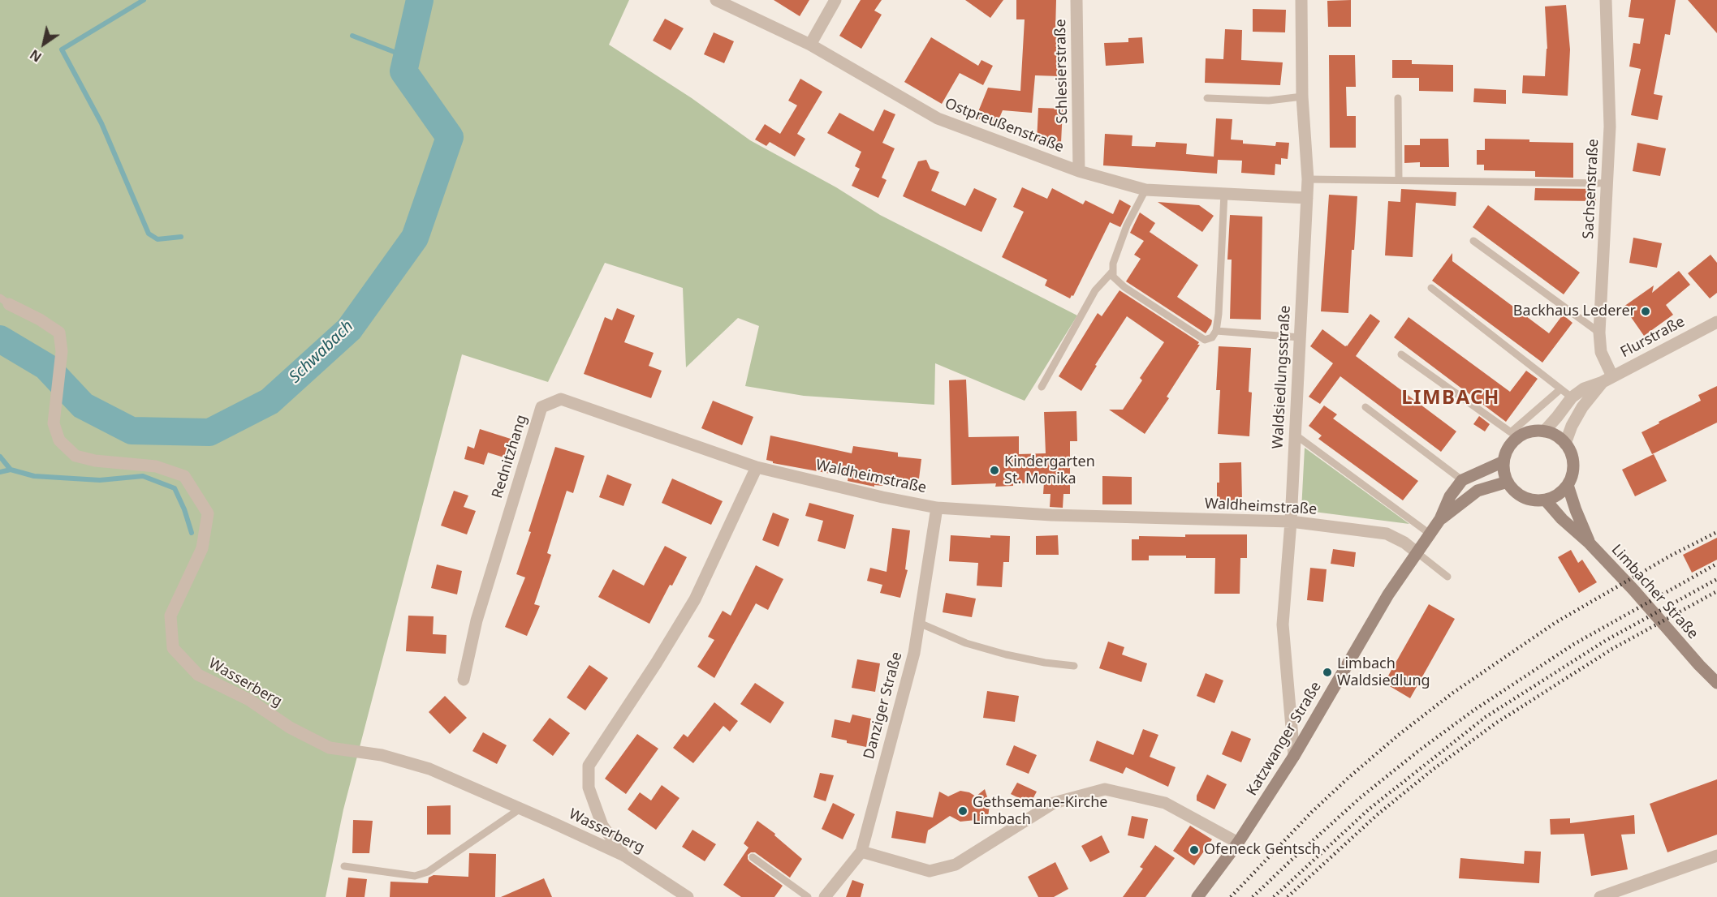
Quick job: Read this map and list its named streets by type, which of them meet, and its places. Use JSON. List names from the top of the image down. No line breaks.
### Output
{"streets":{"main road":["Limbacher Straße","Katzwanger Straße"],"street":["Schlesierstraße","Ostpreußenstraße","Sachsenstraße","Flurstraße","Waldsiedlungsstraße","Rednitzhang","Waldheimstraße","Wasserberg","Danziger Straße"]},"crossings":[["Schlesierstraße","Ostpreußenstraße"],["Ostpreußenstraße","Waldsiedlungsstraße"],["Sachsenstraße","Flurstraße"],["Flurstraße","Limbacher Straße"],["Flurstraße","Katzwanger Straße"],["Waldsiedlungsstraße","Waldheimstraße"],["Waldsiedlungsstraße","Katzwanger Straße"],["Rednitzhang","Waldheimstraße"],["Waldheimstraße","Danziger Straße"],["Waldheimstraße","Katzwanger Straße"],["Limbacher Straße","Katzwanger Straße"]],"districts":["LIMBACH"],"water":["Schwabach"],"places":["Backhaus Lederer","Kindergarten St. Monika","Limbach Waldsiedlung","Gethsemane-Kirche Limbach","Ofeneck Gentsch"],"north":"bottom left"}
